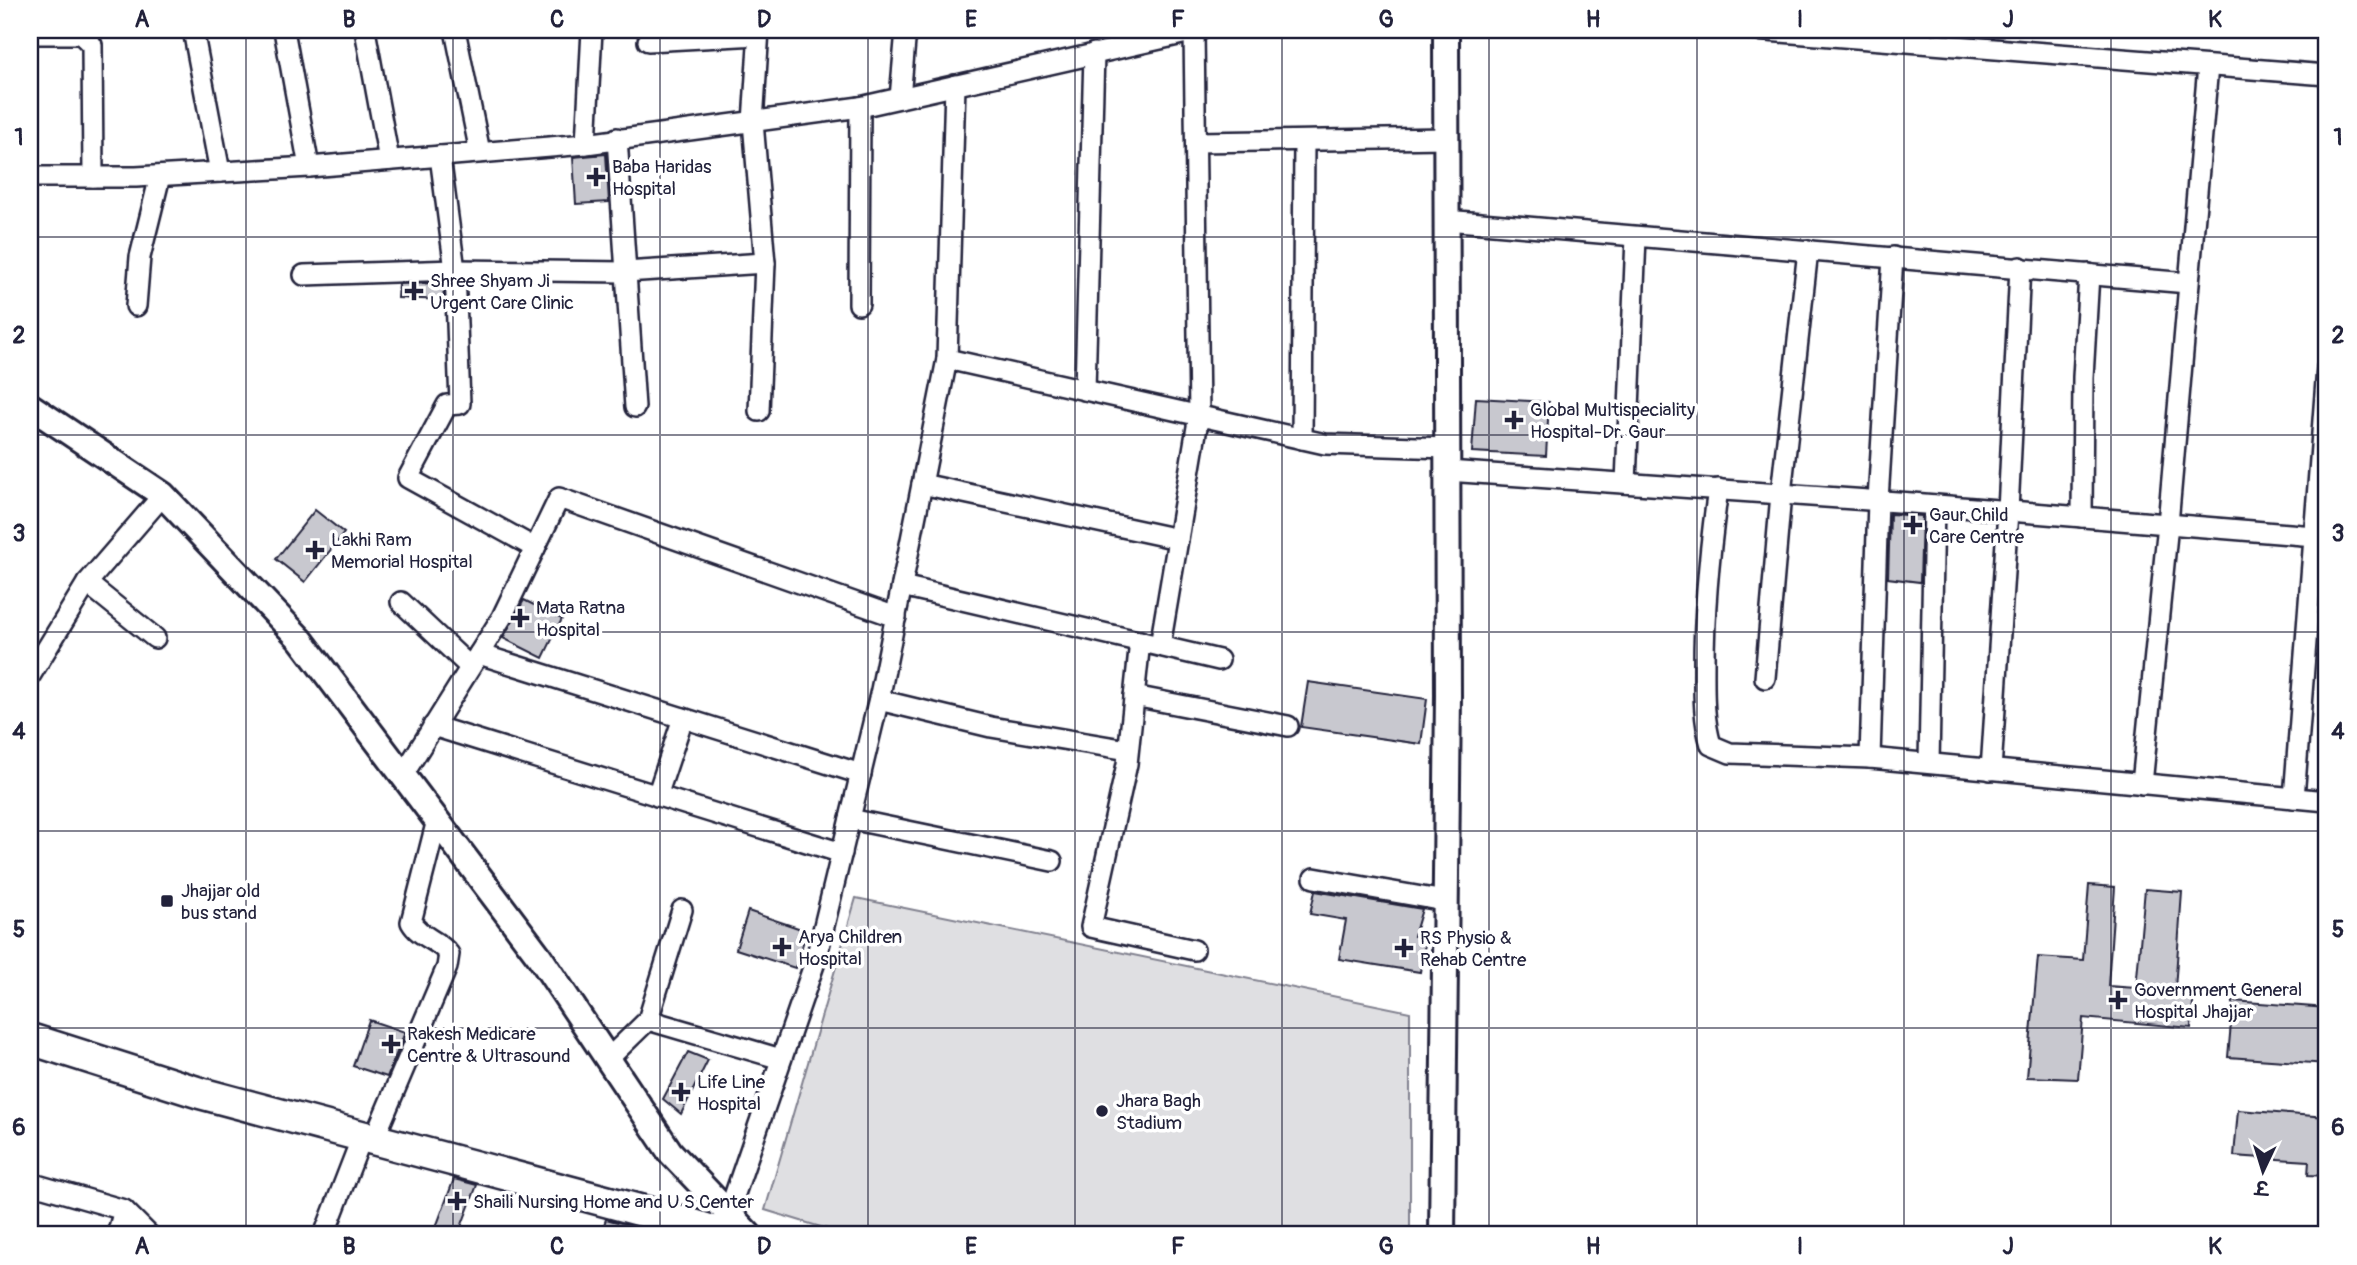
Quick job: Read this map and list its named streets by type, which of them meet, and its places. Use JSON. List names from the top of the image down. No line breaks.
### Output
{"places":{"health":["Baba Haridas Hospital","Shree Shyam Ji Urgent Care Clinic","Global Multispeciality Hospital-Dr. Gaur","Gaur Child Care Centre","Lakhi Ram Memorial Hospital","Mata Ratna Hospital","Arya Children Hospital","RS Physio & Rehab Centre","Government General Hospital Jhajjar","Rakesh Medicare Centre & Ultrasound","Life Line Hospital","Shaili Nursing Home and U S Center"],"transit":["Jhajjar old bus stand"],"other":["Jhara Bagh Stadium"]},"north":"bottom","grid":{"columns":["A","B","C","D","E","F","G","H","I","J","K"],"rows":["1","2","3","4","5","6"]}}
